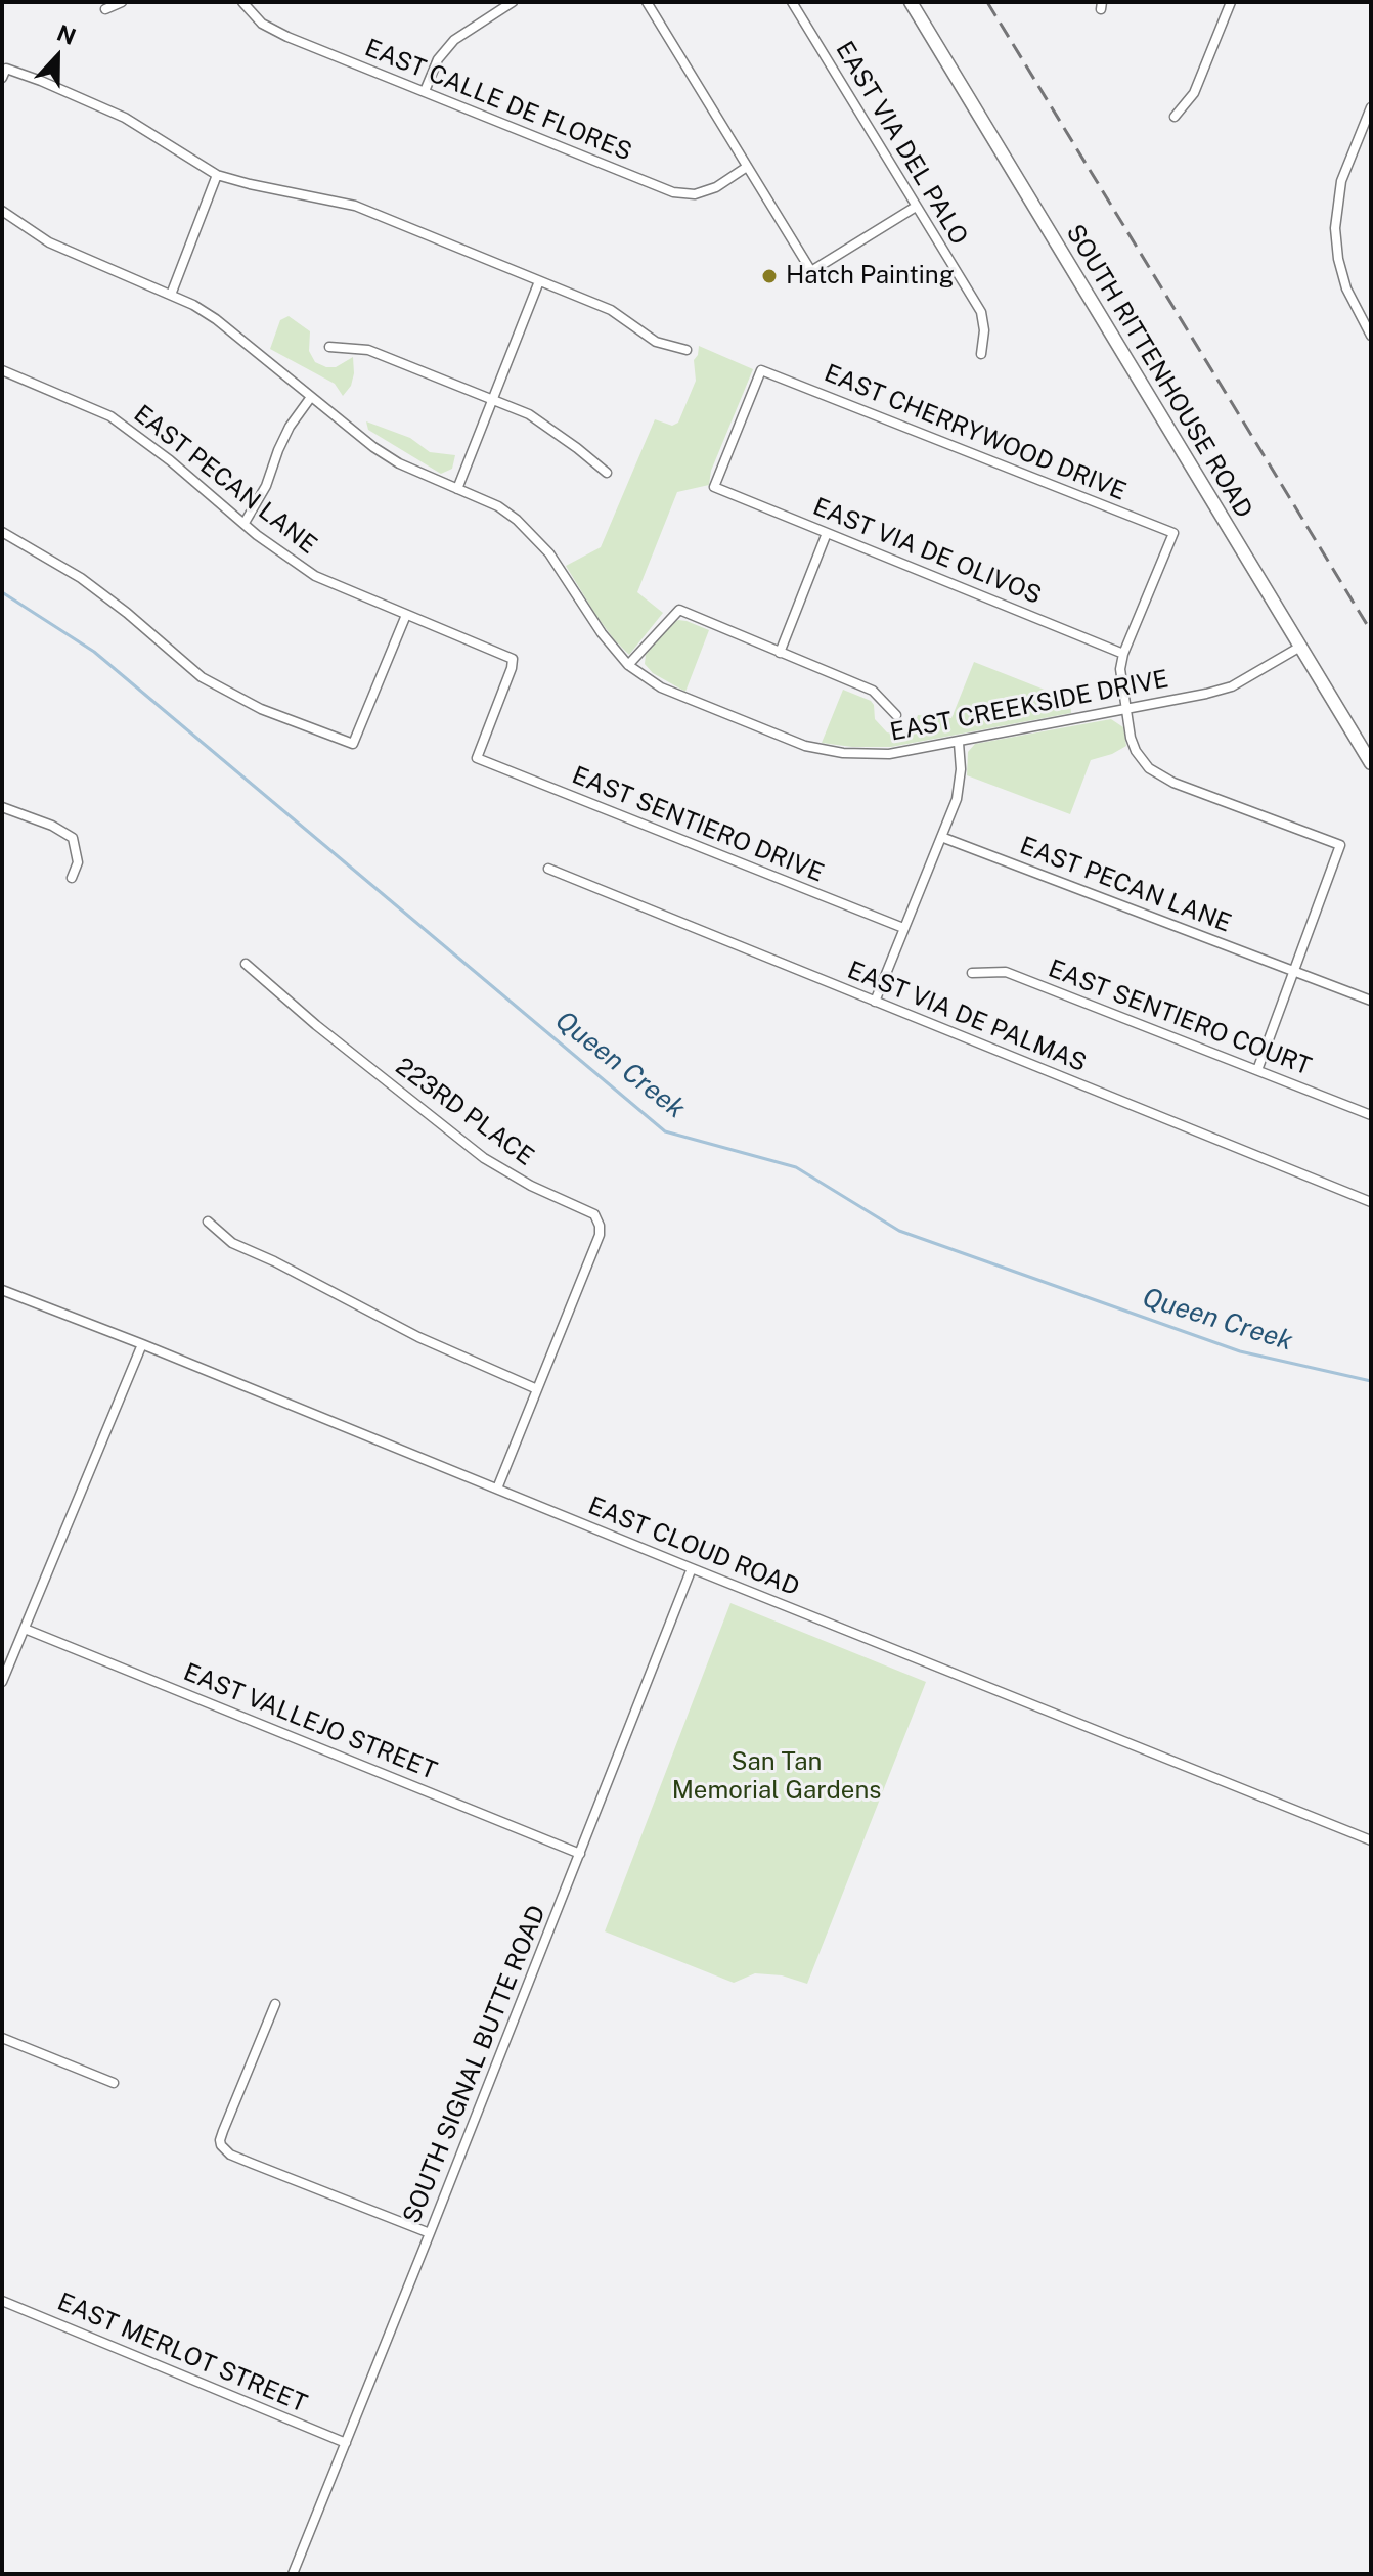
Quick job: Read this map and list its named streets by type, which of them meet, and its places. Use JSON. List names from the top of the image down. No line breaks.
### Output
{"streets":{"main road":["SOUTH RITTENHOUSE ROAD"],"street":["EAST CALLE DE FLORES","EAST VIA DEL PALO","EAST CHERRYWOOD DRIVE","EAST PECAN LANE","EAST VIA DE OLIVOS","EAST CREEKSIDE DRIVE","EAST SENTIERO DRIVE","EAST VIA DE PALMAS","EAST SENTIERO COURT","223RD PLACE","EAST CLOUD ROAD","EAST VALLEJO STREET","SOUTH SIGNAL BUTTE ROAD","EAST MERLOT STREET"]},"crossings":[["SOUTH RITTENHOUSE ROAD","EAST CREEKSIDE DRIVE"],["EAST CHERRYWOOD DRIVE","EAST VIA DE OLIVOS"],["EAST PECAN LANE","EAST SENTIERO DRIVE"],["223RD PLACE","EAST CLOUD ROAD"],["EAST CLOUD ROAD","SOUTH SIGNAL BUTTE ROAD"],["EAST VALLEJO STREET","SOUTH SIGNAL BUTTE ROAD"],["SOUTH SIGNAL BUTTE ROAD","EAST MERLOT STREET"]],"water":["Queen Creek"],"parks":["San Tan Memorial Gardens"],"places":["Hatch Painting"],"north":"top"}
